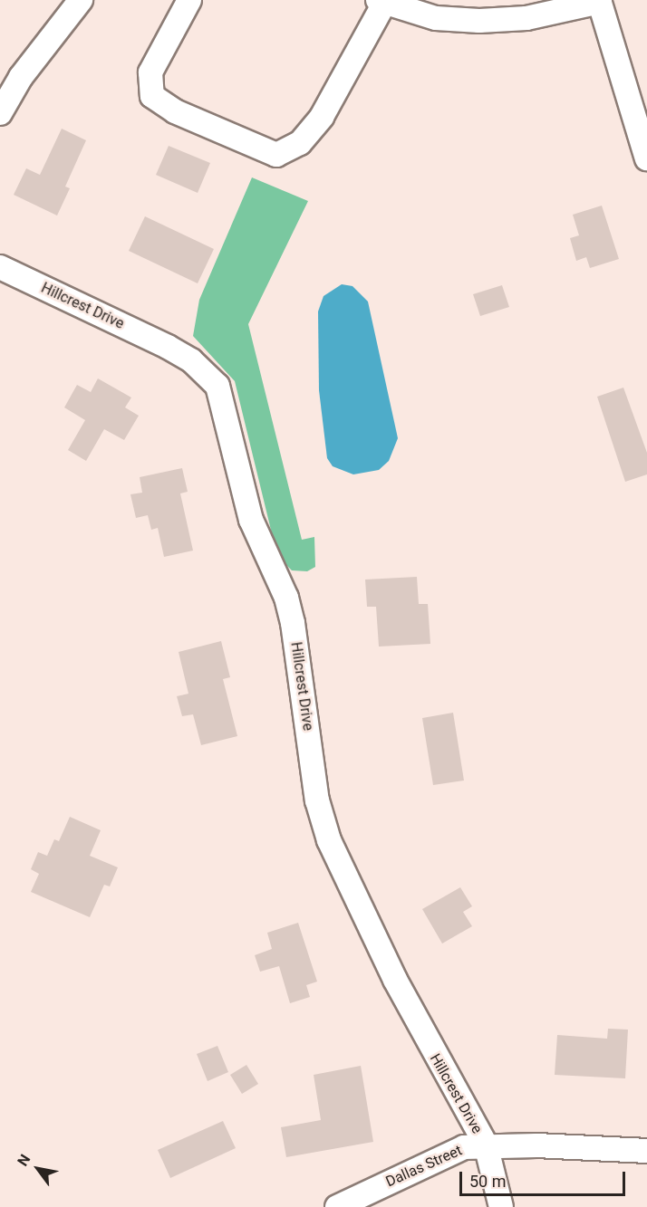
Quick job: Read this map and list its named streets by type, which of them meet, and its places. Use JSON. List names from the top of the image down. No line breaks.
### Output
{"streets":{"street":["Hillcrest Drive","Dallas Street"]},"crossings":[["Hillcrest Drive","Dallas Street"]],"scale_bar":"50 m","north":"top left"}
